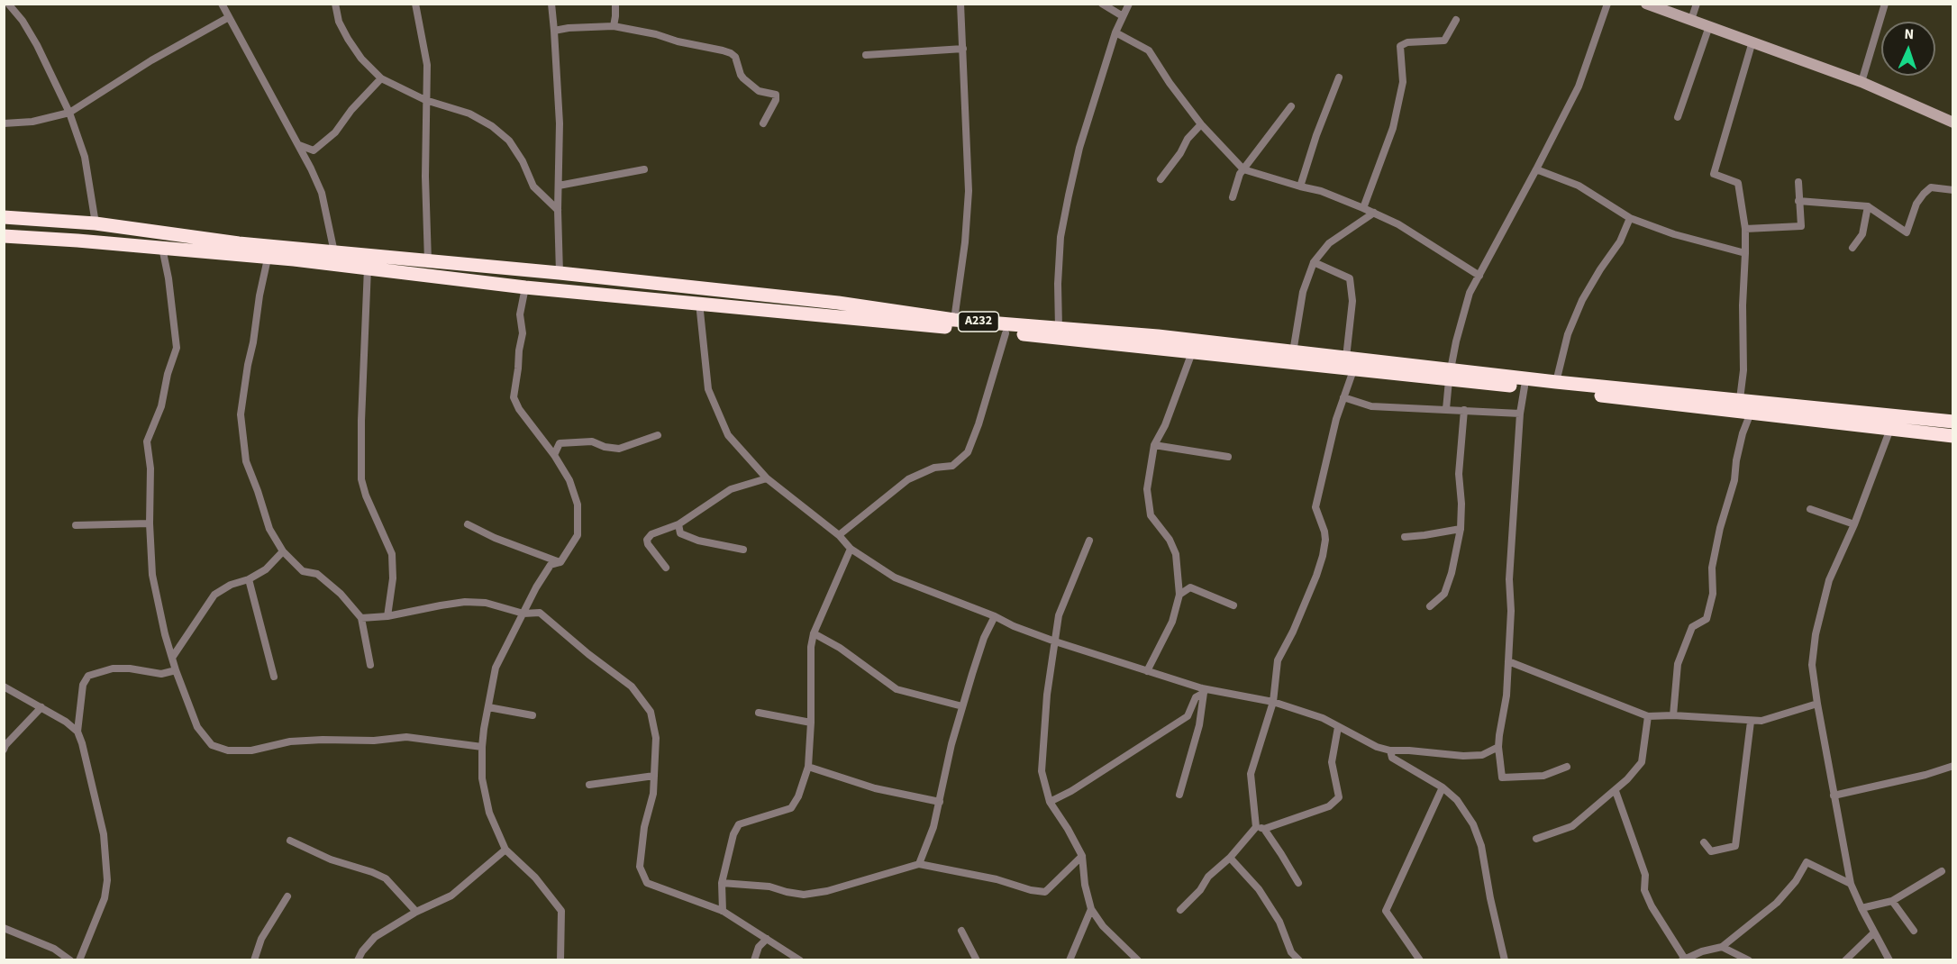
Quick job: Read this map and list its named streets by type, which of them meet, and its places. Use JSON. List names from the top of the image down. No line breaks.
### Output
{"streets":{"highway":["A232"]},"north":"top"}
